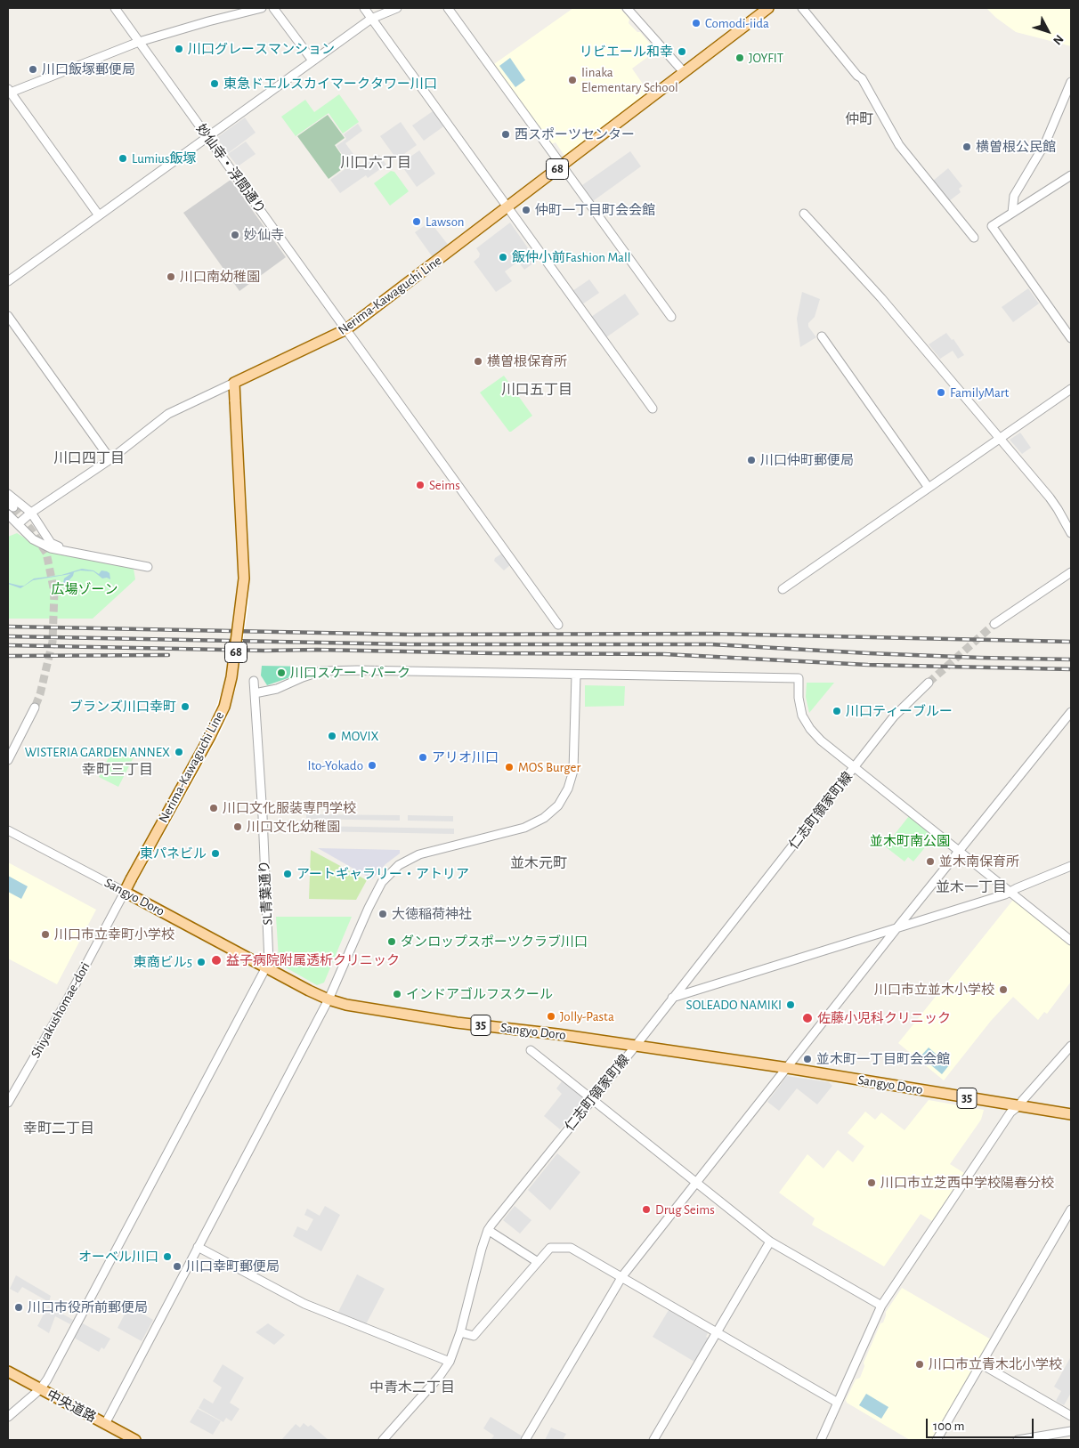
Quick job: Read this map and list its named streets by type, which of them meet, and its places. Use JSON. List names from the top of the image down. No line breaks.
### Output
{"streets":{"main road":["68","Nerima-Kawaguchi Line","Sangyo Doro","35","中央道路"],"street":["妙仙寺・浮間通り","仁志町領家町線","SL青葉通り","Shiyakushomae-dori"]},"crossings":[["妙仙寺・浮間通り","Nerima-Kawaguchi Line"],["Nerima-Kawaguchi Line","Sangyo Doro"],["Nerima-Kawaguchi Line","Shiyakushomae-dori"],["仁志町領家町線","Sangyo Doro"],["SL青葉通り","Sangyo Doro"],["Sangyo Doro","Shiyakushomae-dori"]],"districts":["仲町","川口六丁目","川口五丁目","川口四丁目","幸町三丁目","並木元町","並木一丁目","幸町二丁目","中青木二丁目"],"parks":["広場ゾーン","並木町南公園"],"places":["Comodi-iida","川口グレースマンション","リビエール和幸","JOYFIT","川口飯塚郵便局","Iinaka Elementary School","東急ドエルスカイマークタワー川口","西スポーツセンター","横曽根公民館","Lumius飯塚","仲町一丁目町会会館","Lawson","妙仙寺","飯仲小前Fashion Mall","川口南幼稚園","横曽根保育所","FamilyMart","川口仲町郵便局","Seims","川口スケートパーク","ブランズ川口幸町","川口ティーブルー","MOVIX","WISTERIA GARDEN ANNEX","アリオ川口","Ito-Yokado","MOS Burger","川口文化服装専門学校","川口文化幼稚園","東パネビル","並木南保育所","アートギャラリー・アトリア","大徳稲荷神社","川口市立幸町小学校","ダンロップスポーツクラブ川口","益子病院附属透析クリニック","東商ビル5","川口市立並木小学校","インドアゴルフスクール","SOLEADO NAMIKI","Jolly-Pasta","佐藤小児科クリニック","並木町一丁目町会会館","川口市立芝西中学校陽春分校","Drug Seims","オーベル川口","川口幸町郵便局","川口市役所前郵便局","川口市立青木北小学校"],"scale_bar":"100 m","north":"bottom right"}
